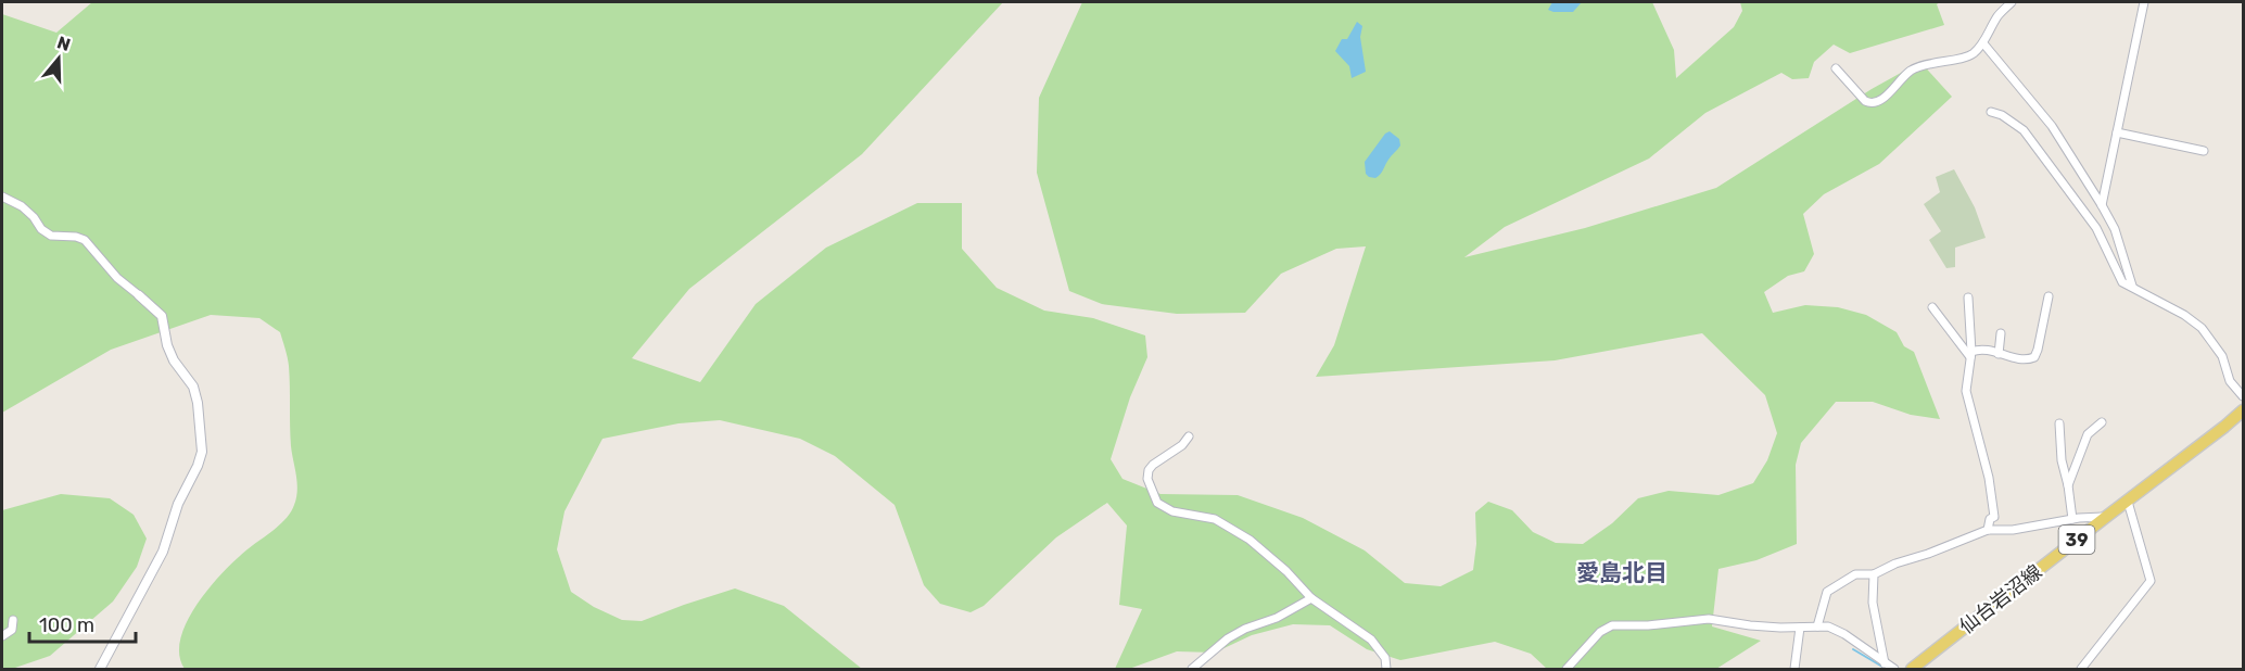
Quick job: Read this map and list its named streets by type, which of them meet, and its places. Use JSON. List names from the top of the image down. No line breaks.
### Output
{"streets":{"main road":["39","仙台岩沼線"]},"districts":["愛島北目"],"scale_bar":"100 m","north":"top"}
